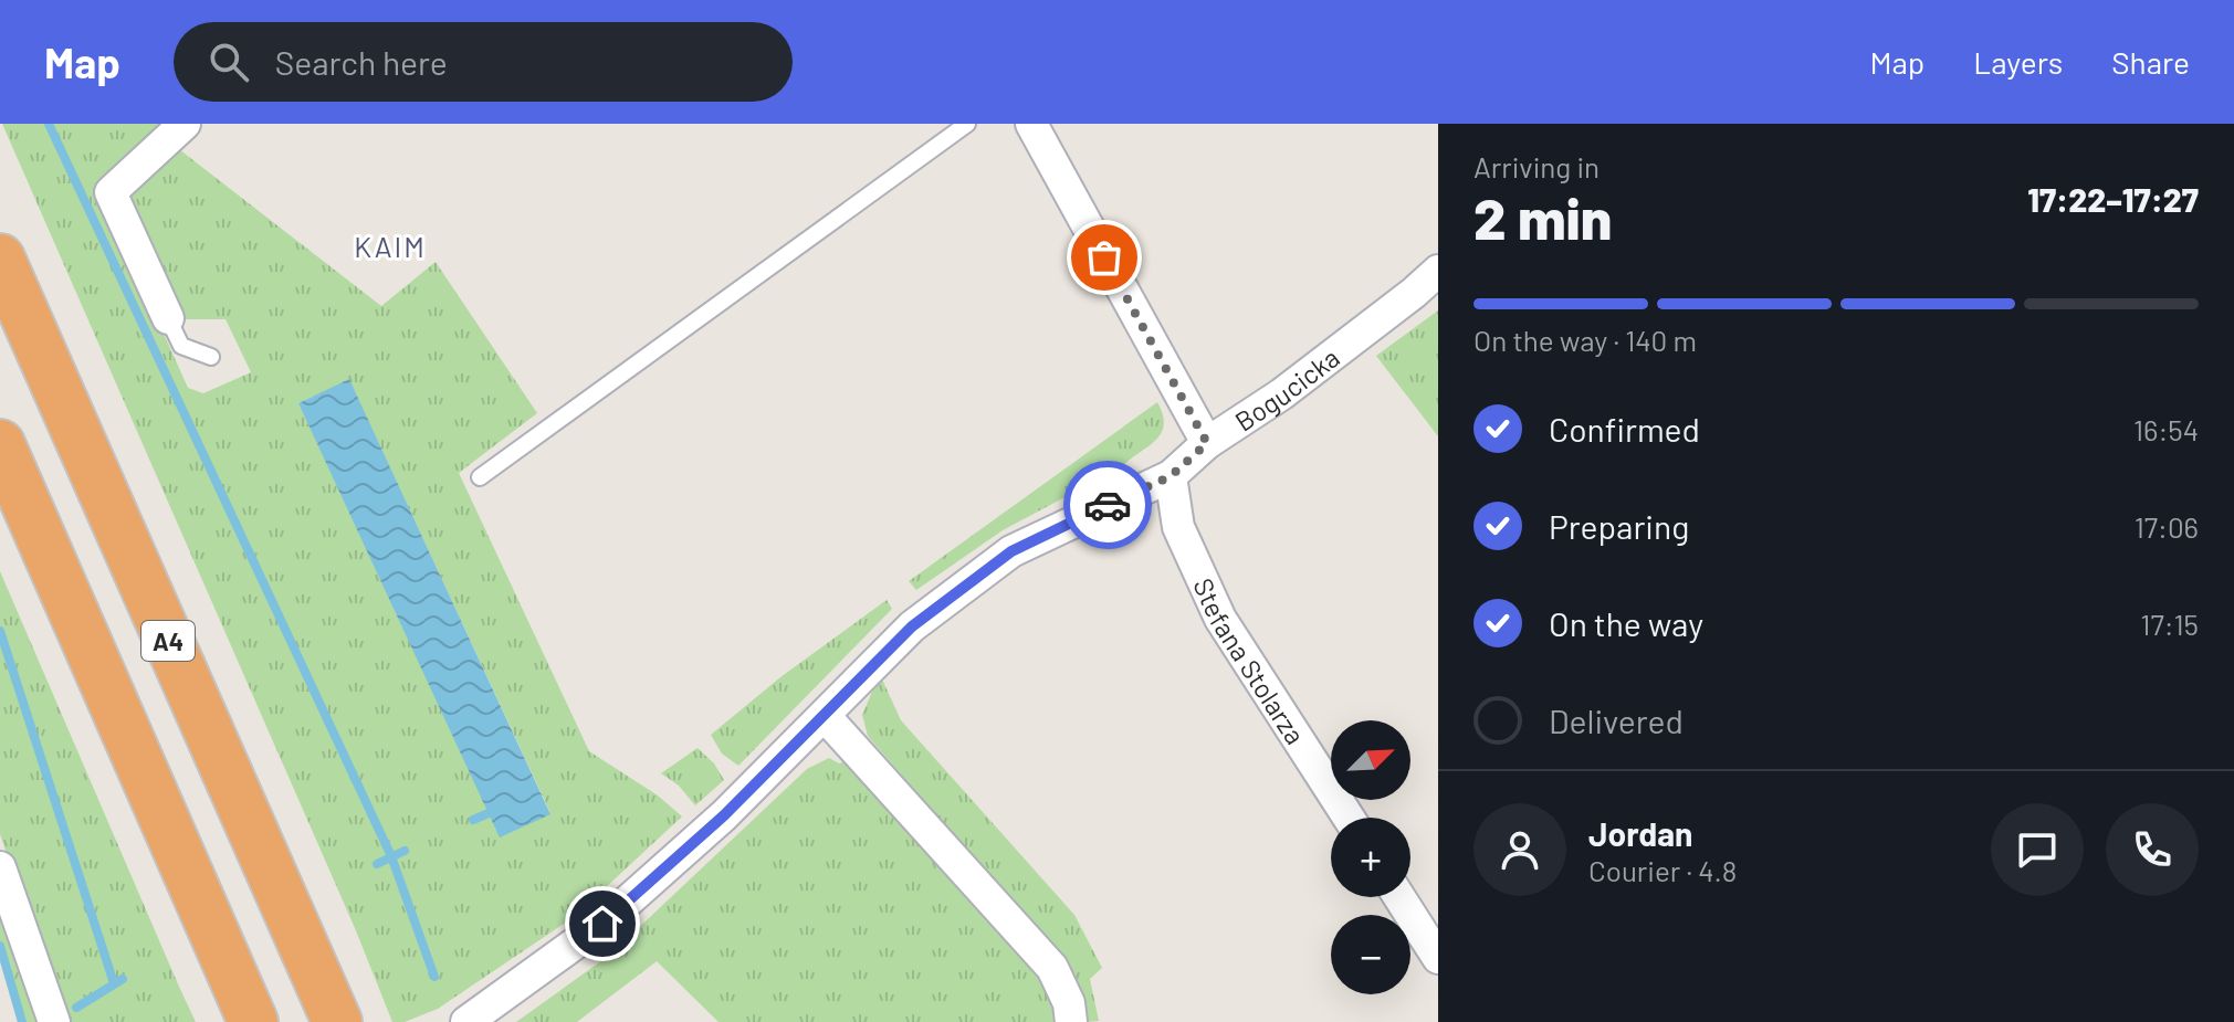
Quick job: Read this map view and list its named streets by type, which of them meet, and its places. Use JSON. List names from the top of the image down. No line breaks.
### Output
{"streets":{"highway":["A4"],"street":["Bogucicka","Stefana Stolarza"]},"crossings":[["Bogucicka","Stefana Stolarza"]],"districts":["KAIM"],"north":"top right","page":{"header":"Map","search":"Search here","nav":["Map","Layers","Share"],"heading":["2 min","Arriving in","17:22–17:27"],"panel":["Jordan","Courier · 4.8"],"bar":"On the way · 140 m","list":[["Confirmed","16:54"],["Preparing","17:06"],["On the way","17:15"],"Delivered"],"map_buttons":["+","−"]}}
